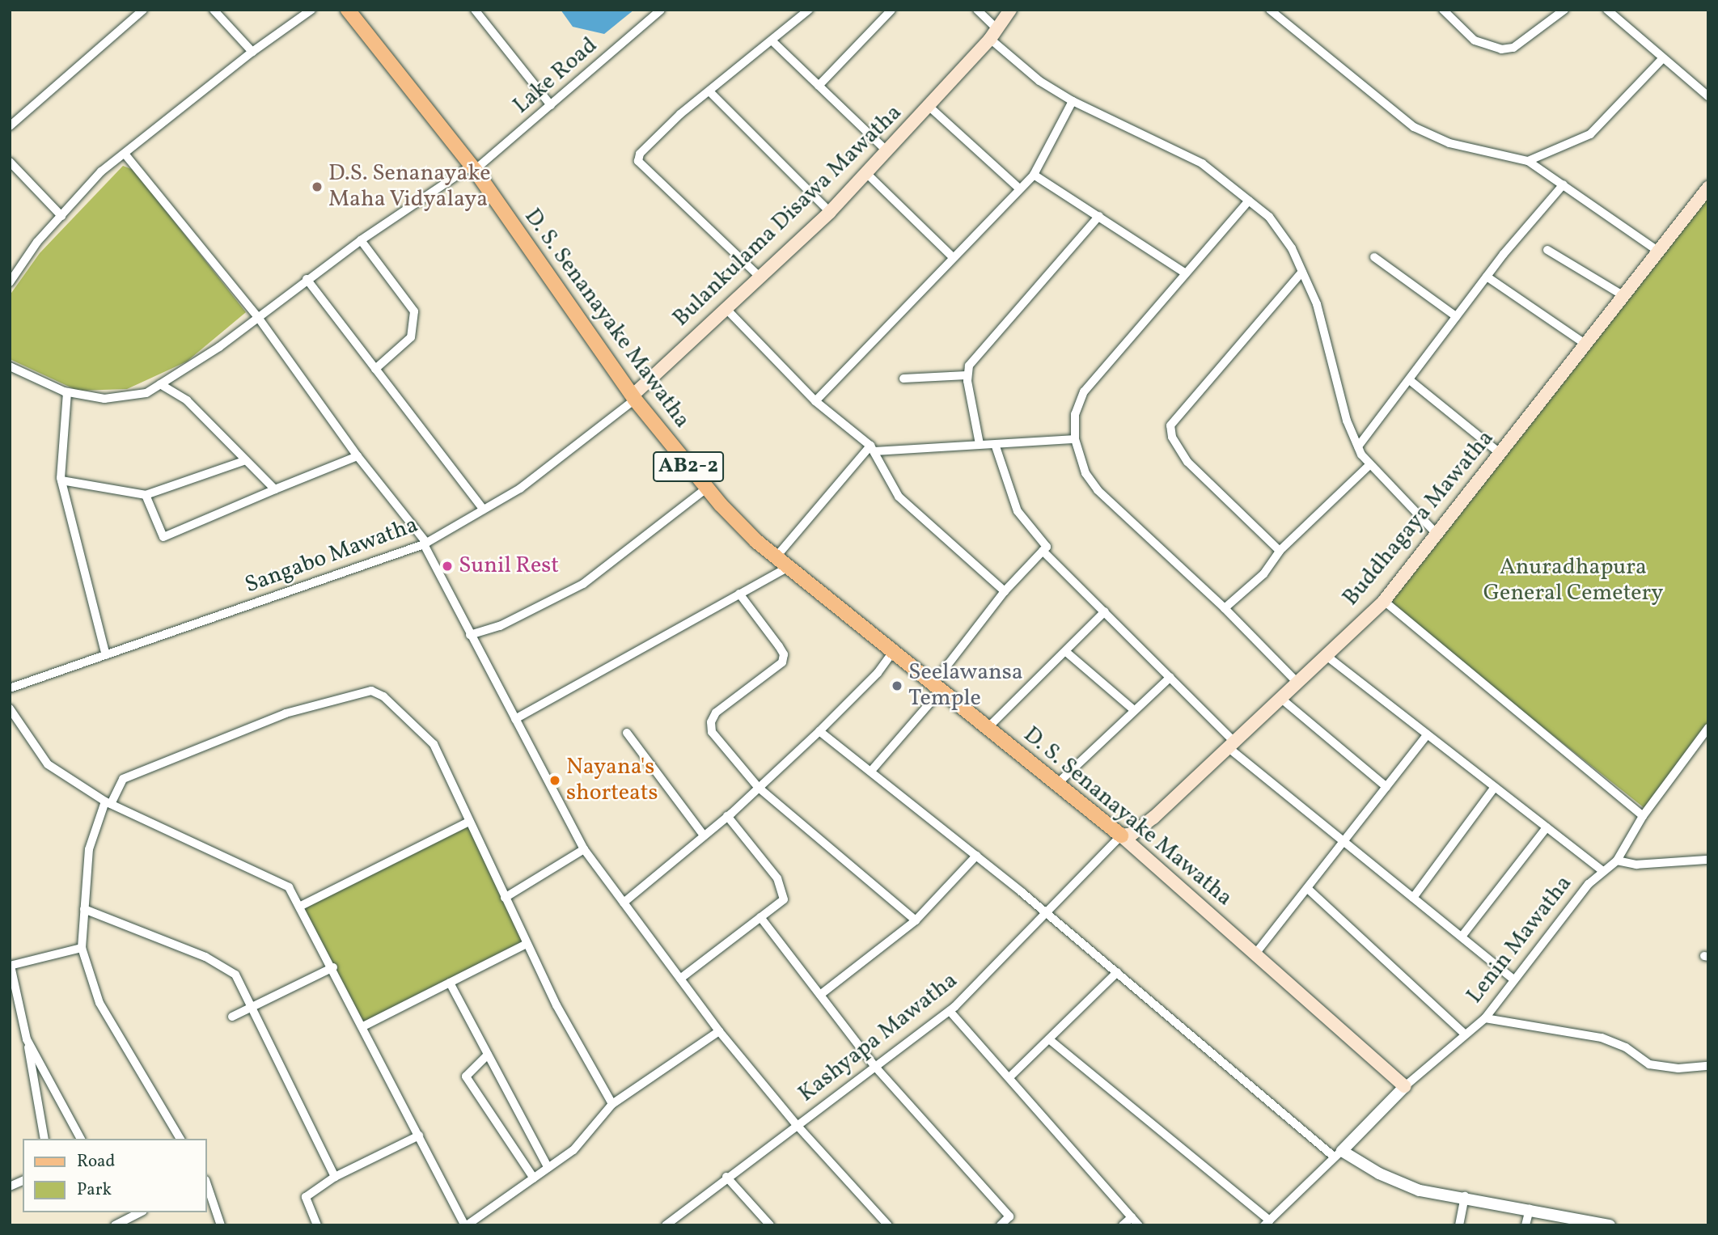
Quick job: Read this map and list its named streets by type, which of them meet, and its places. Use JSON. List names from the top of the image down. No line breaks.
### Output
{"streets":{"main road":["Bulankulama Disawa Mawatha","D. S. Senanayake Mawatha","AB2-2","Buddhagaya Mawatha"],"street":["Lake Road","Sangabo Mawatha","Lenin Mawatha","Kashyapa Mawatha"]},"crossings":[["Lake Road","D. S. Senanayake Mawatha"],["Bulankulama Disawa Mawatha","D. S. Senanayake Mawatha"],["Bulankulama Disawa Mawatha","Sangabo Mawatha"],["D. S. Senanayake Mawatha","Buddhagaya Mawatha"],["D. S. Senanayake Mawatha","Sangabo Mawatha"],["D. S. Senanayake Mawatha","Lenin Mawatha"],["D. S. Senanayake Mawatha","Kashyapa Mawatha"],["Buddhagaya Mawatha","Kashyapa Mawatha"]],"parks":["Anuradhapura General Cemetery"],"places":["D.S. Senanayake Maha Vidyalaya","Sunil Rest","Seelawansa Temple","Nayana's shorteats"],"legend":["Road","Park"]}
